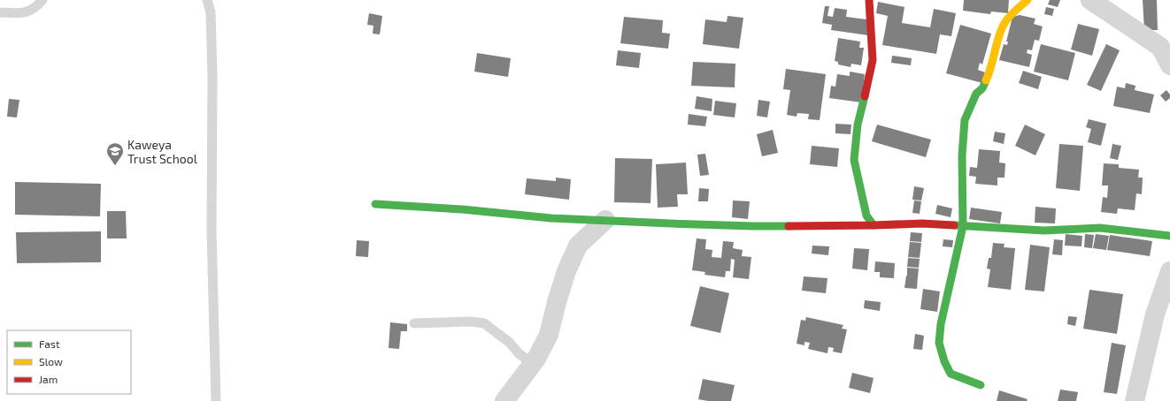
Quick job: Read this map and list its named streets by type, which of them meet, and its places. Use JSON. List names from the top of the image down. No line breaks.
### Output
{"places":{"school or university":["Kaweya Trust School"]},"legend":["Fast","Slow","Jam"]}
